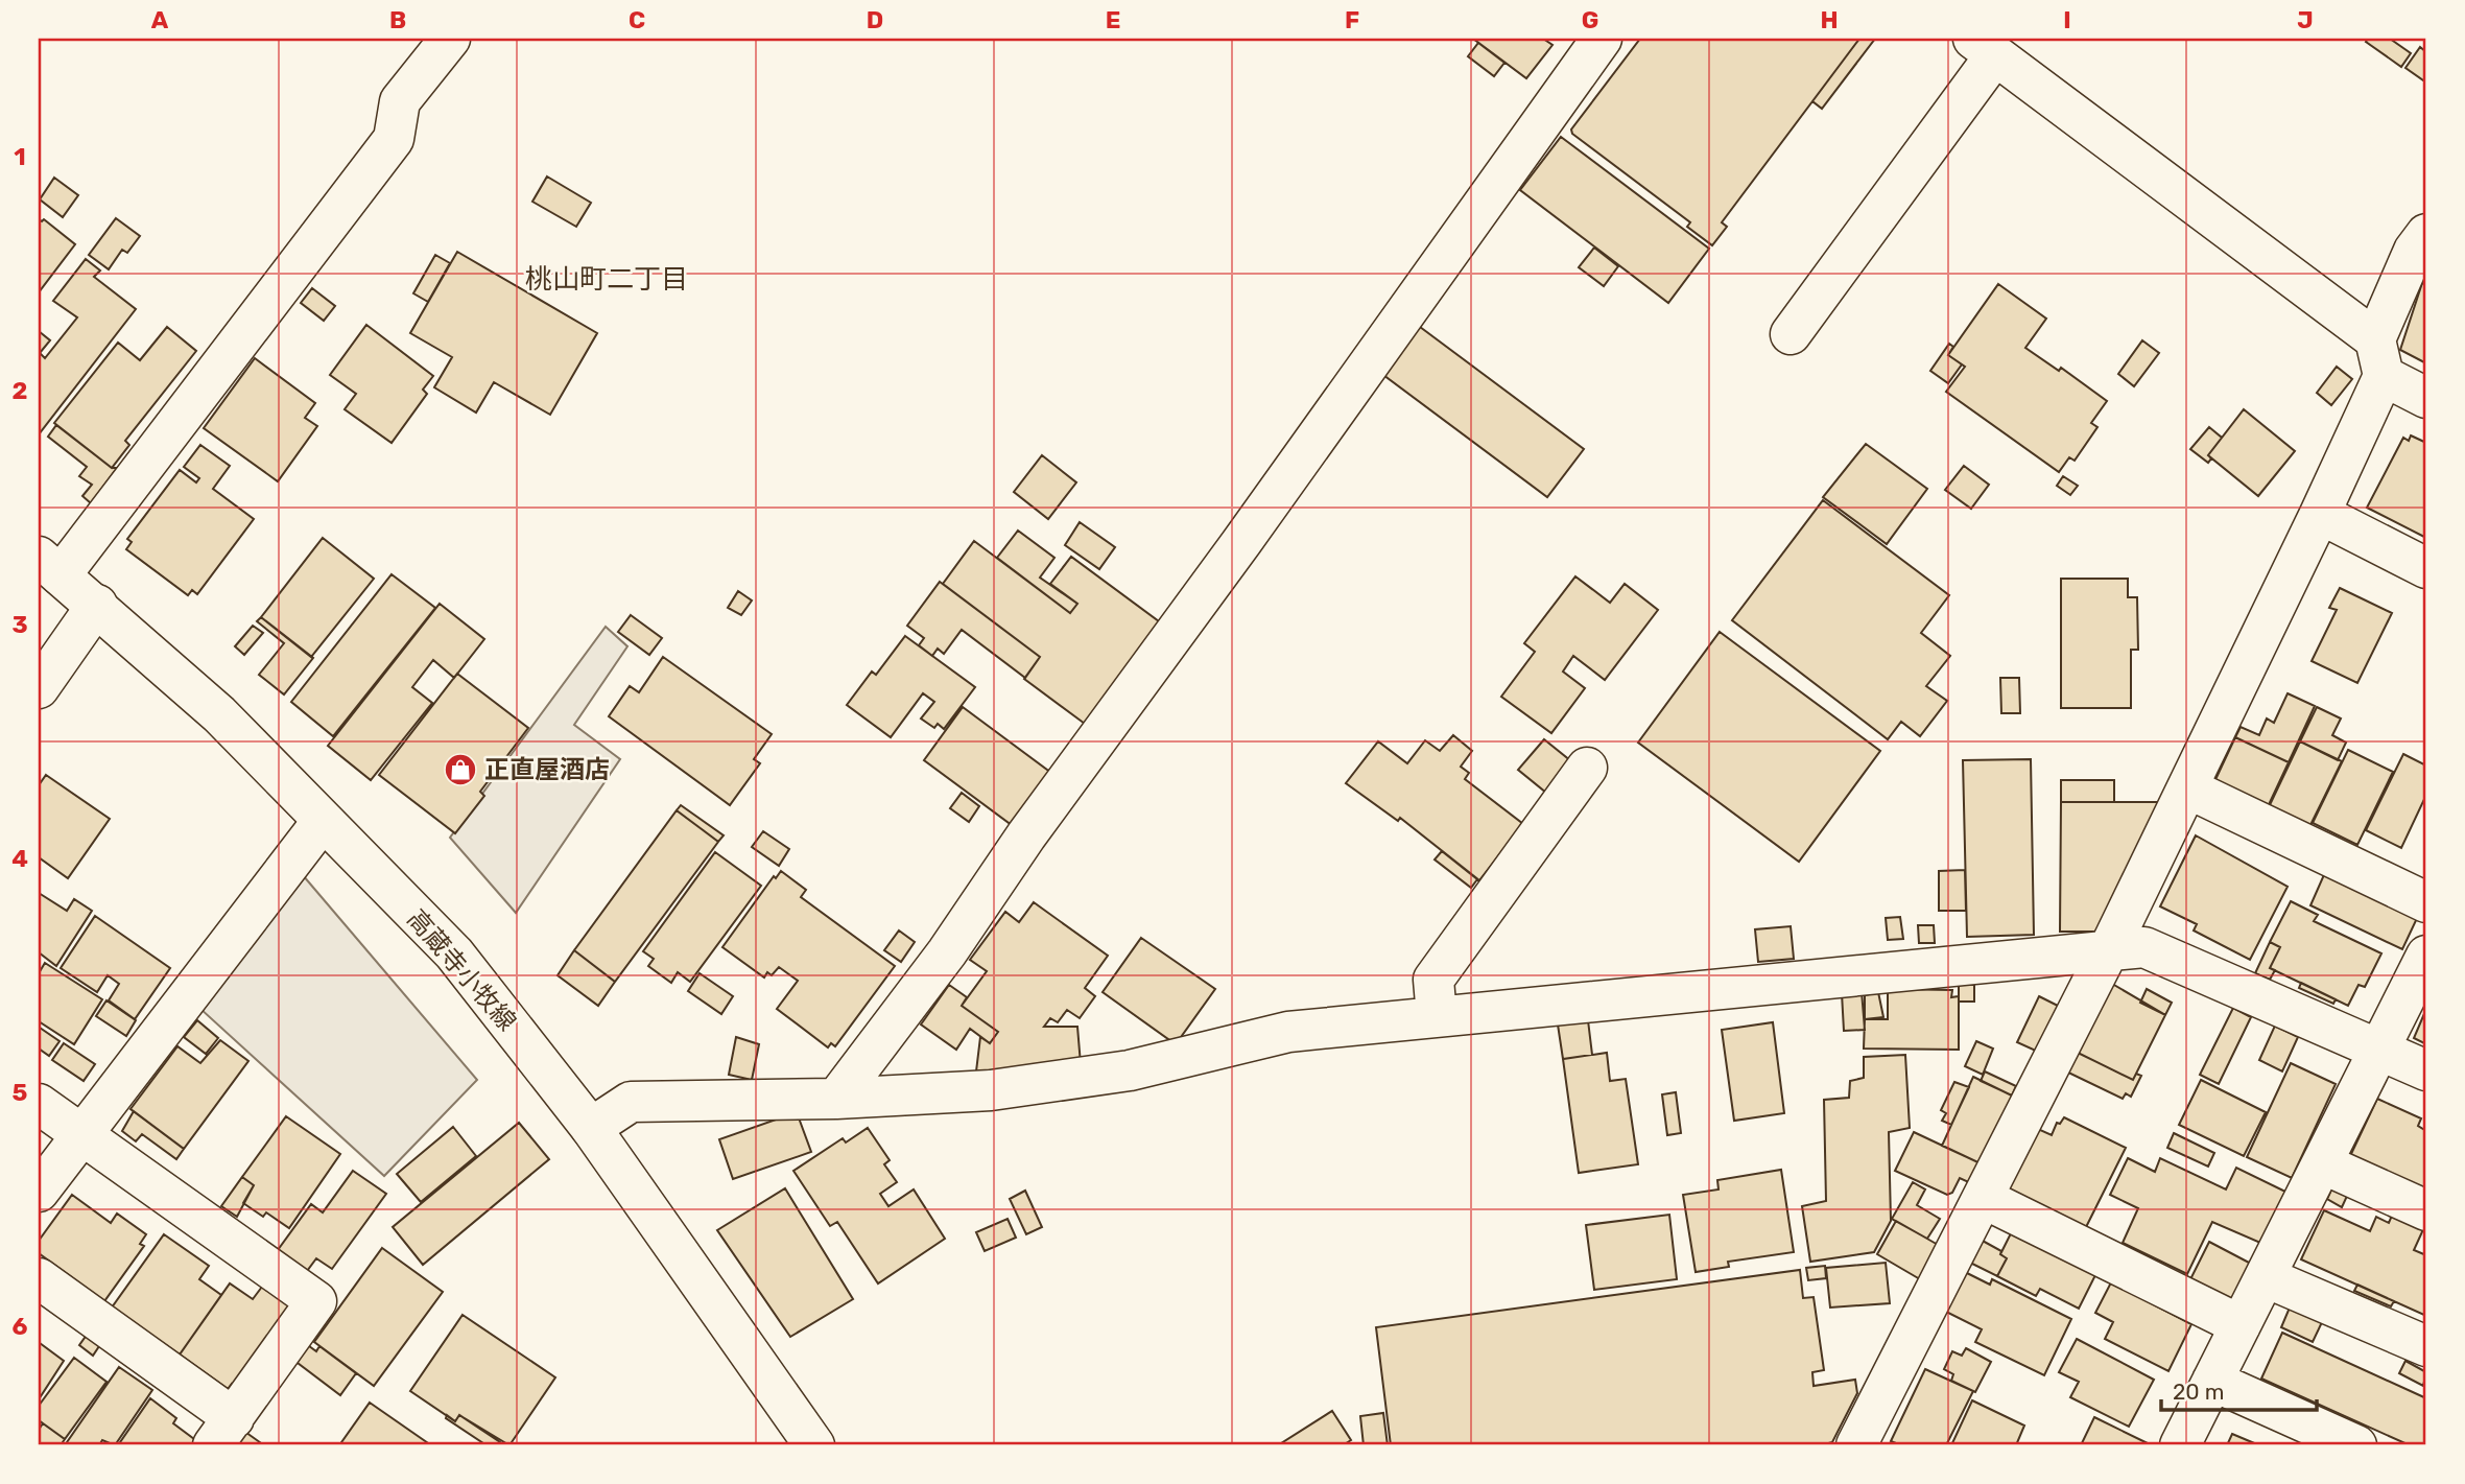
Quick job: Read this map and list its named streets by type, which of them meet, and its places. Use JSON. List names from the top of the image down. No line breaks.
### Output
{"streets":{"street":["高蔵寺小牧線"]},"districts":["桃山町二丁目"],"places":{"shop":["正直屋酒店"]},"scale_bar":"20 m","grid":{"columns":["A","B","C","D","E","F","G","H","I","J"],"rows":["1","2","3","4","5","6"]}}
